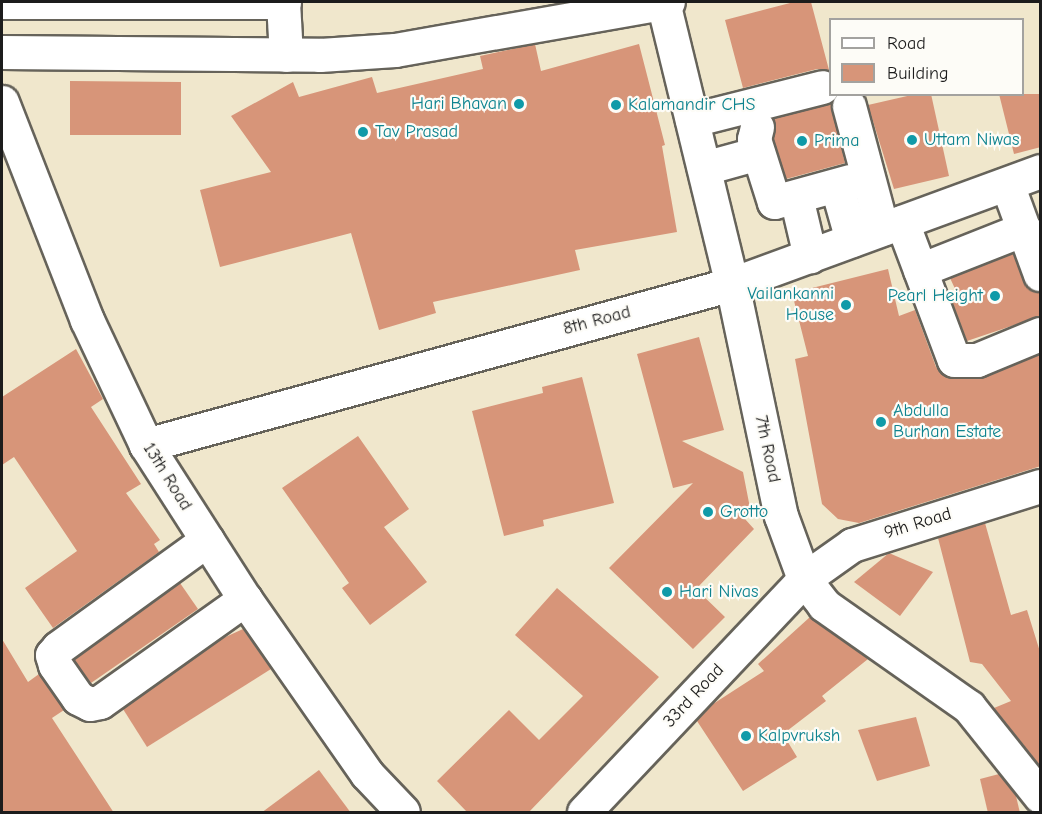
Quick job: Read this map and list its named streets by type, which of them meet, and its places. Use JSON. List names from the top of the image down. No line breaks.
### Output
{"streets":{"street":["8th Road","7th Road","13th Road","9th Road","33rd Road"]},"crossings":[["8th Road","7th Road"],["8th Road","13th Road"],["7th Road","9th Road"],["7th Road","33rd Road"],["9th Road","33rd Road"]],"places":["Hari Bhavan","Kalamandir CHS","Tav Prasad","Uttam Niwas","Prima","Pearl Height","Vailankanni House","Abdulla Burhan Estate","Grotto","Hari Nivas","Kalpvruksh"],"legend":["Road","Building"]}
